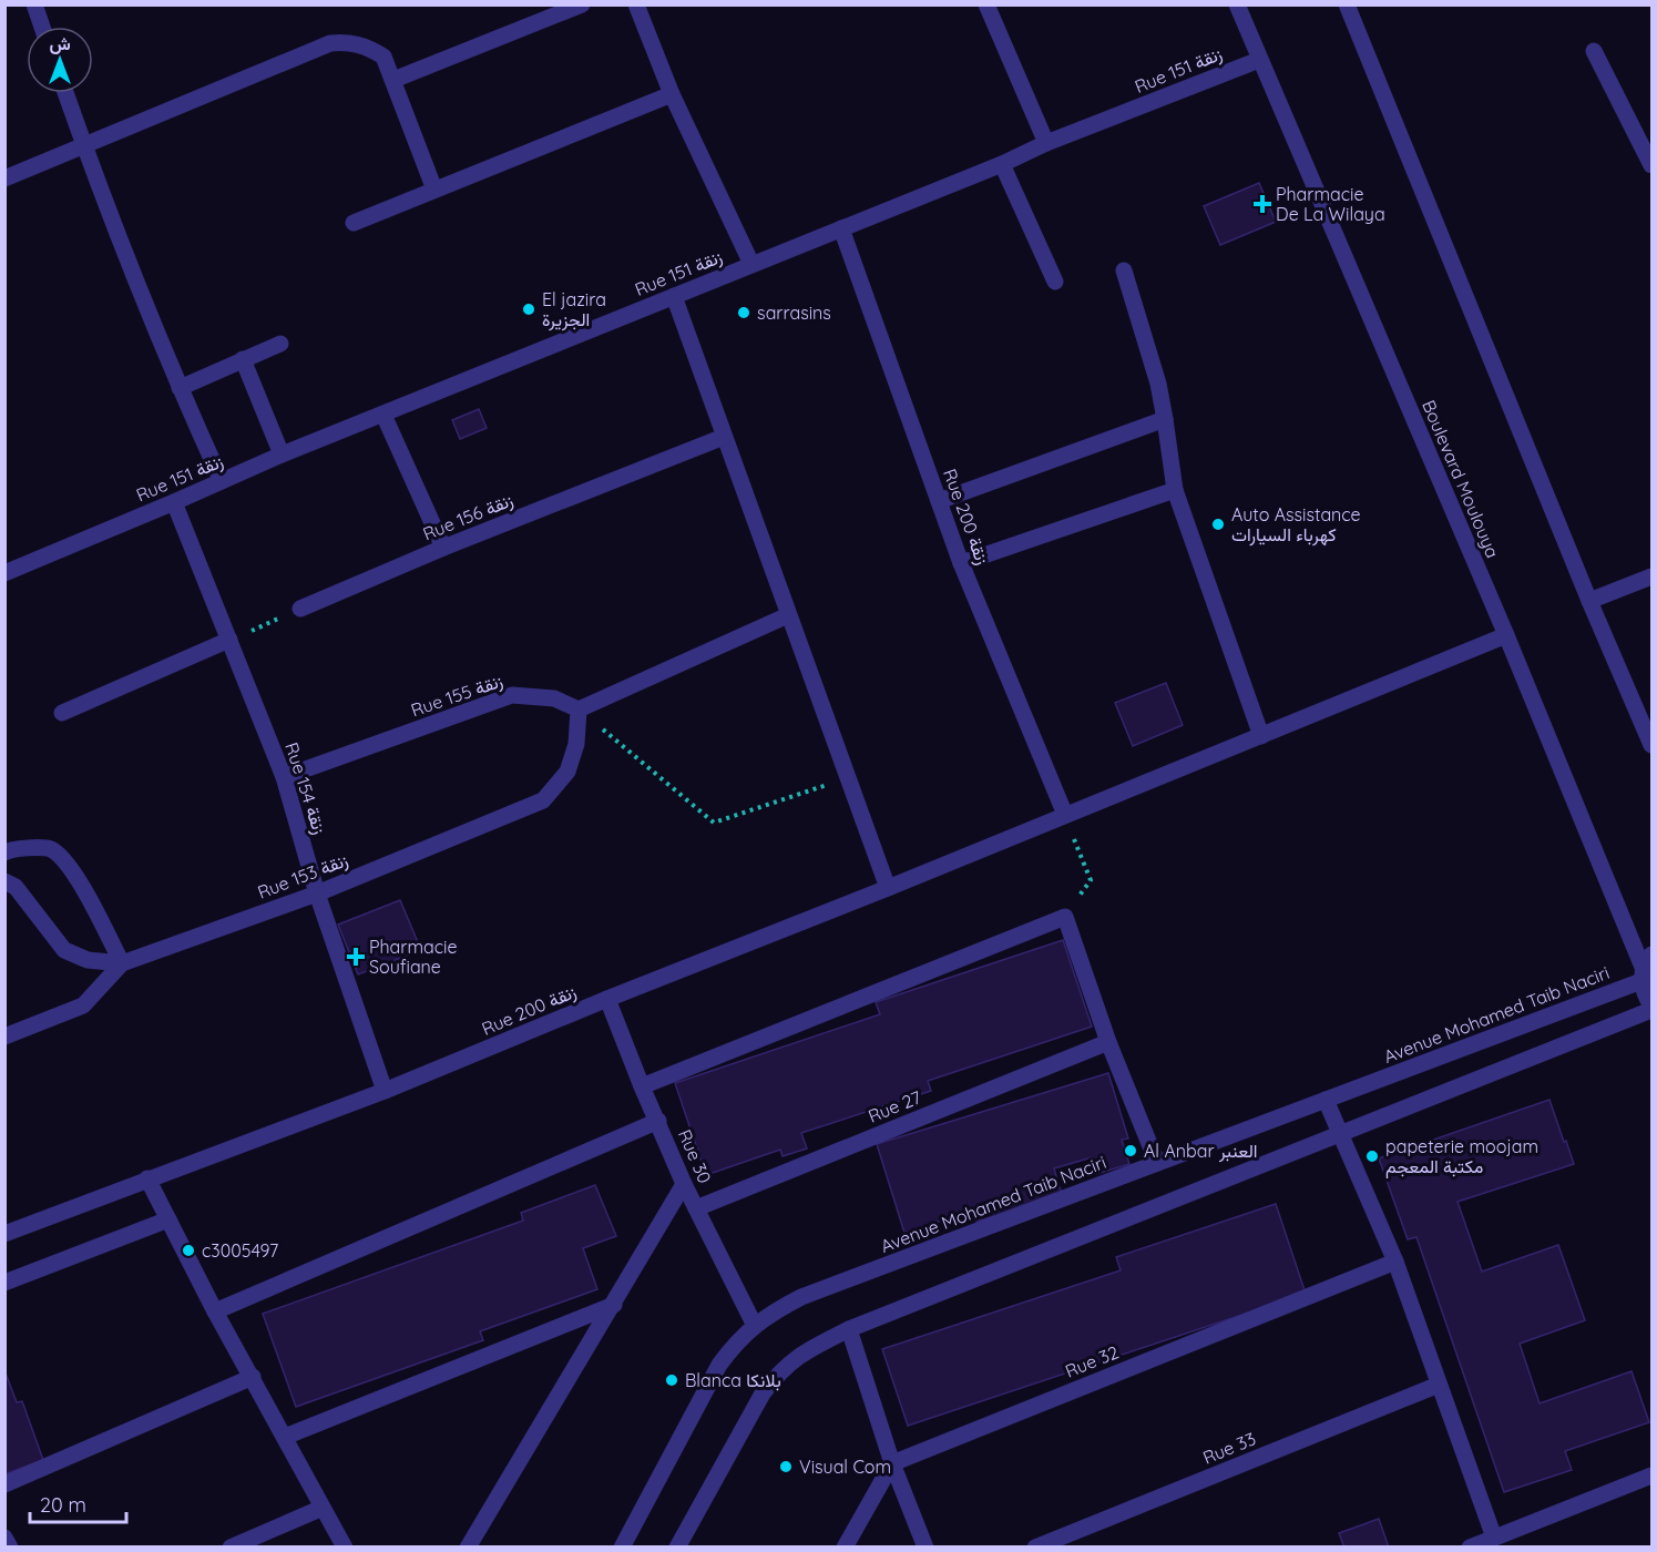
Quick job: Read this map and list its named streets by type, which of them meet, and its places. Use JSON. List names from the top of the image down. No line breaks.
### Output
{"streets":{"street":["Rue 151 زنقة","Boulevard Moulouya","Rue 156 زنقة","Rue 200 زنقة","Rue 155 زنقة","Rue 154 زنقة","Rue 153 زنقة","Avenue Mohamed Taib Naciri","Rue 27","Rue 30","Rue 32","Rue 33"]},"crossings":[["Rue 151 زنقة","Boulevard Moulouya"],["Rue 151 زنقة","Rue 200 زنقة"],["Rue 151 زنقة","Rue 154 زنقة"],["Boulevard Moulouya","Rue 200 زنقة"],["Boulevard Moulouya","Avenue Mohamed Taib Naciri"],["Rue 200 زنقة","Rue 154 زنقة"],["Rue 200 زنقة","Rue 30"],["Rue 155 زنقة","Rue 154 زنقة"],["Rue 155 زنقة","Rue 153 زنقة"],["Rue 154 زنقة","Rue 153 زنقة"],["Avenue Mohamed Taib Naciri","Rue 30"],["Rue 27","Rue 30"]],"places":{"health":["Pharmacie De La Wilaya","Pharmacie Soufiane"],"other":["El jazira الجزيرة","sarrasins","Auto Assistance كهرباء السيارات","Al Anbar العنبر","papeterie moojam مكتبة المعجم","c3005497","Blanca بلانكا","Visual Com"]},"scale_bar":"20 m","north":"top"}
